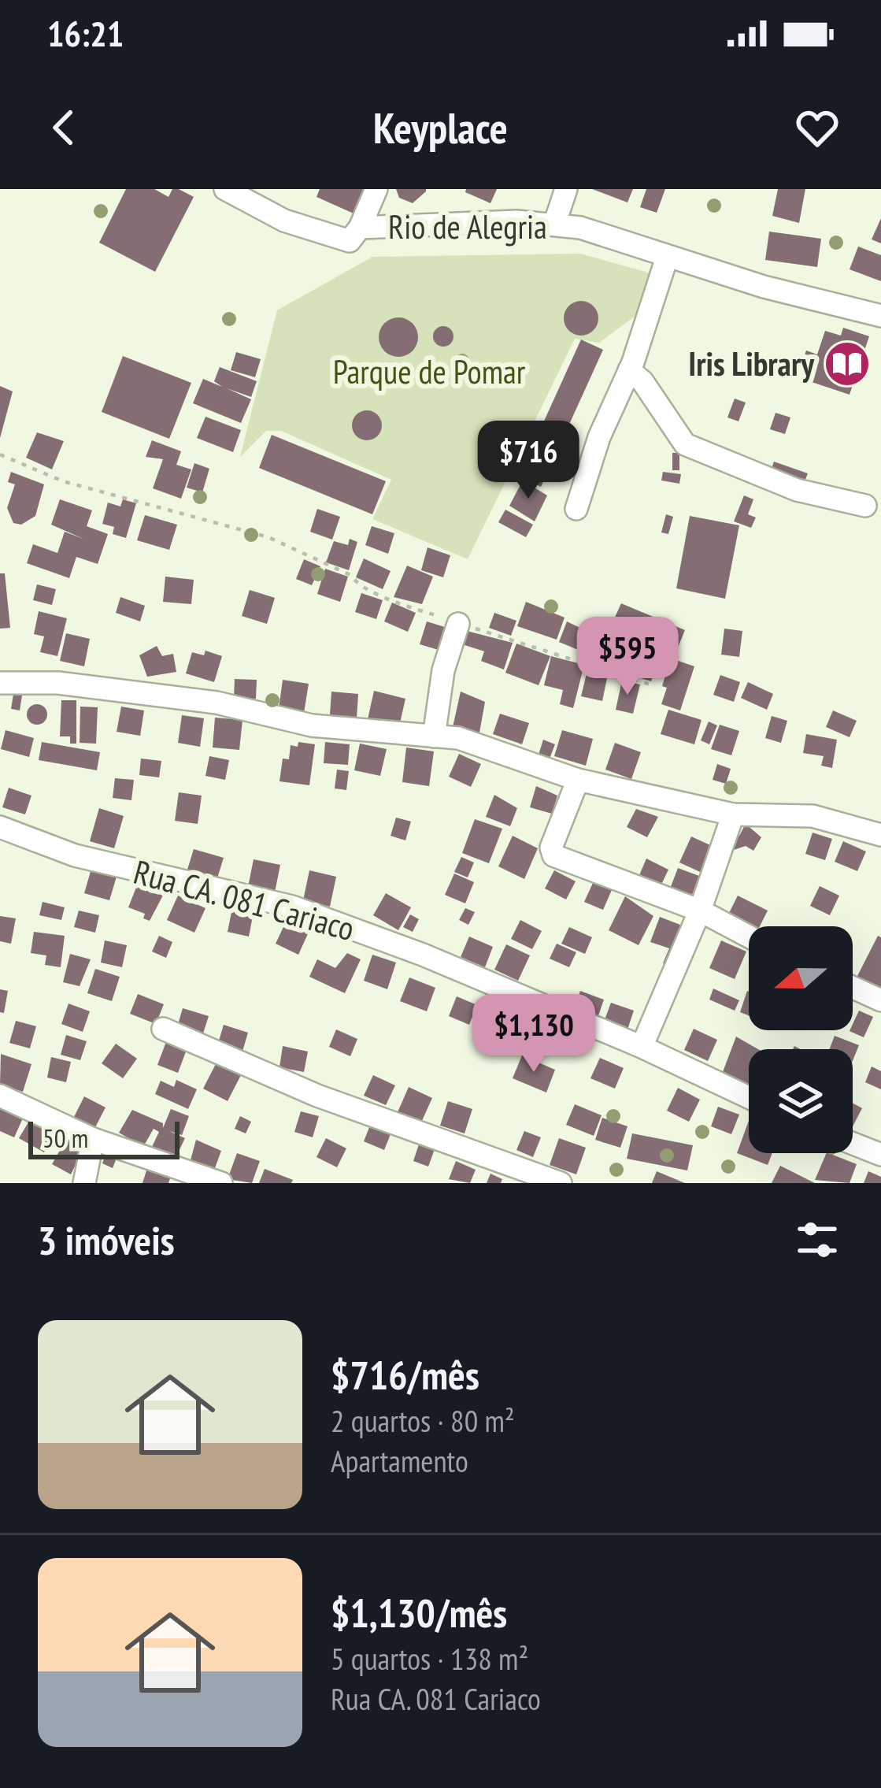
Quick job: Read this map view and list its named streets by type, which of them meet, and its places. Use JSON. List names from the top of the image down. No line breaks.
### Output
{"streets":{"street":["Rio de Alegria","Rua CA. 081 Cariaco"]},"parks":["Parque de Pomar"],"places":{"library":["Iris Library"]},"scale_bar":"50 m","north":"left","page":{"status":"16:21","header":"Keyplace","price":["$716","$595","$1,130"],"scale":"50 m","heading":"3 imóveis","list":[{"name":"$716/mês","note":"2 quartos · 80 m² · Apartamento"},{"name":"$1,130/mês","note":"5 quartos · 138 m² · Rua CA. 081 Cariaco"}]}}
